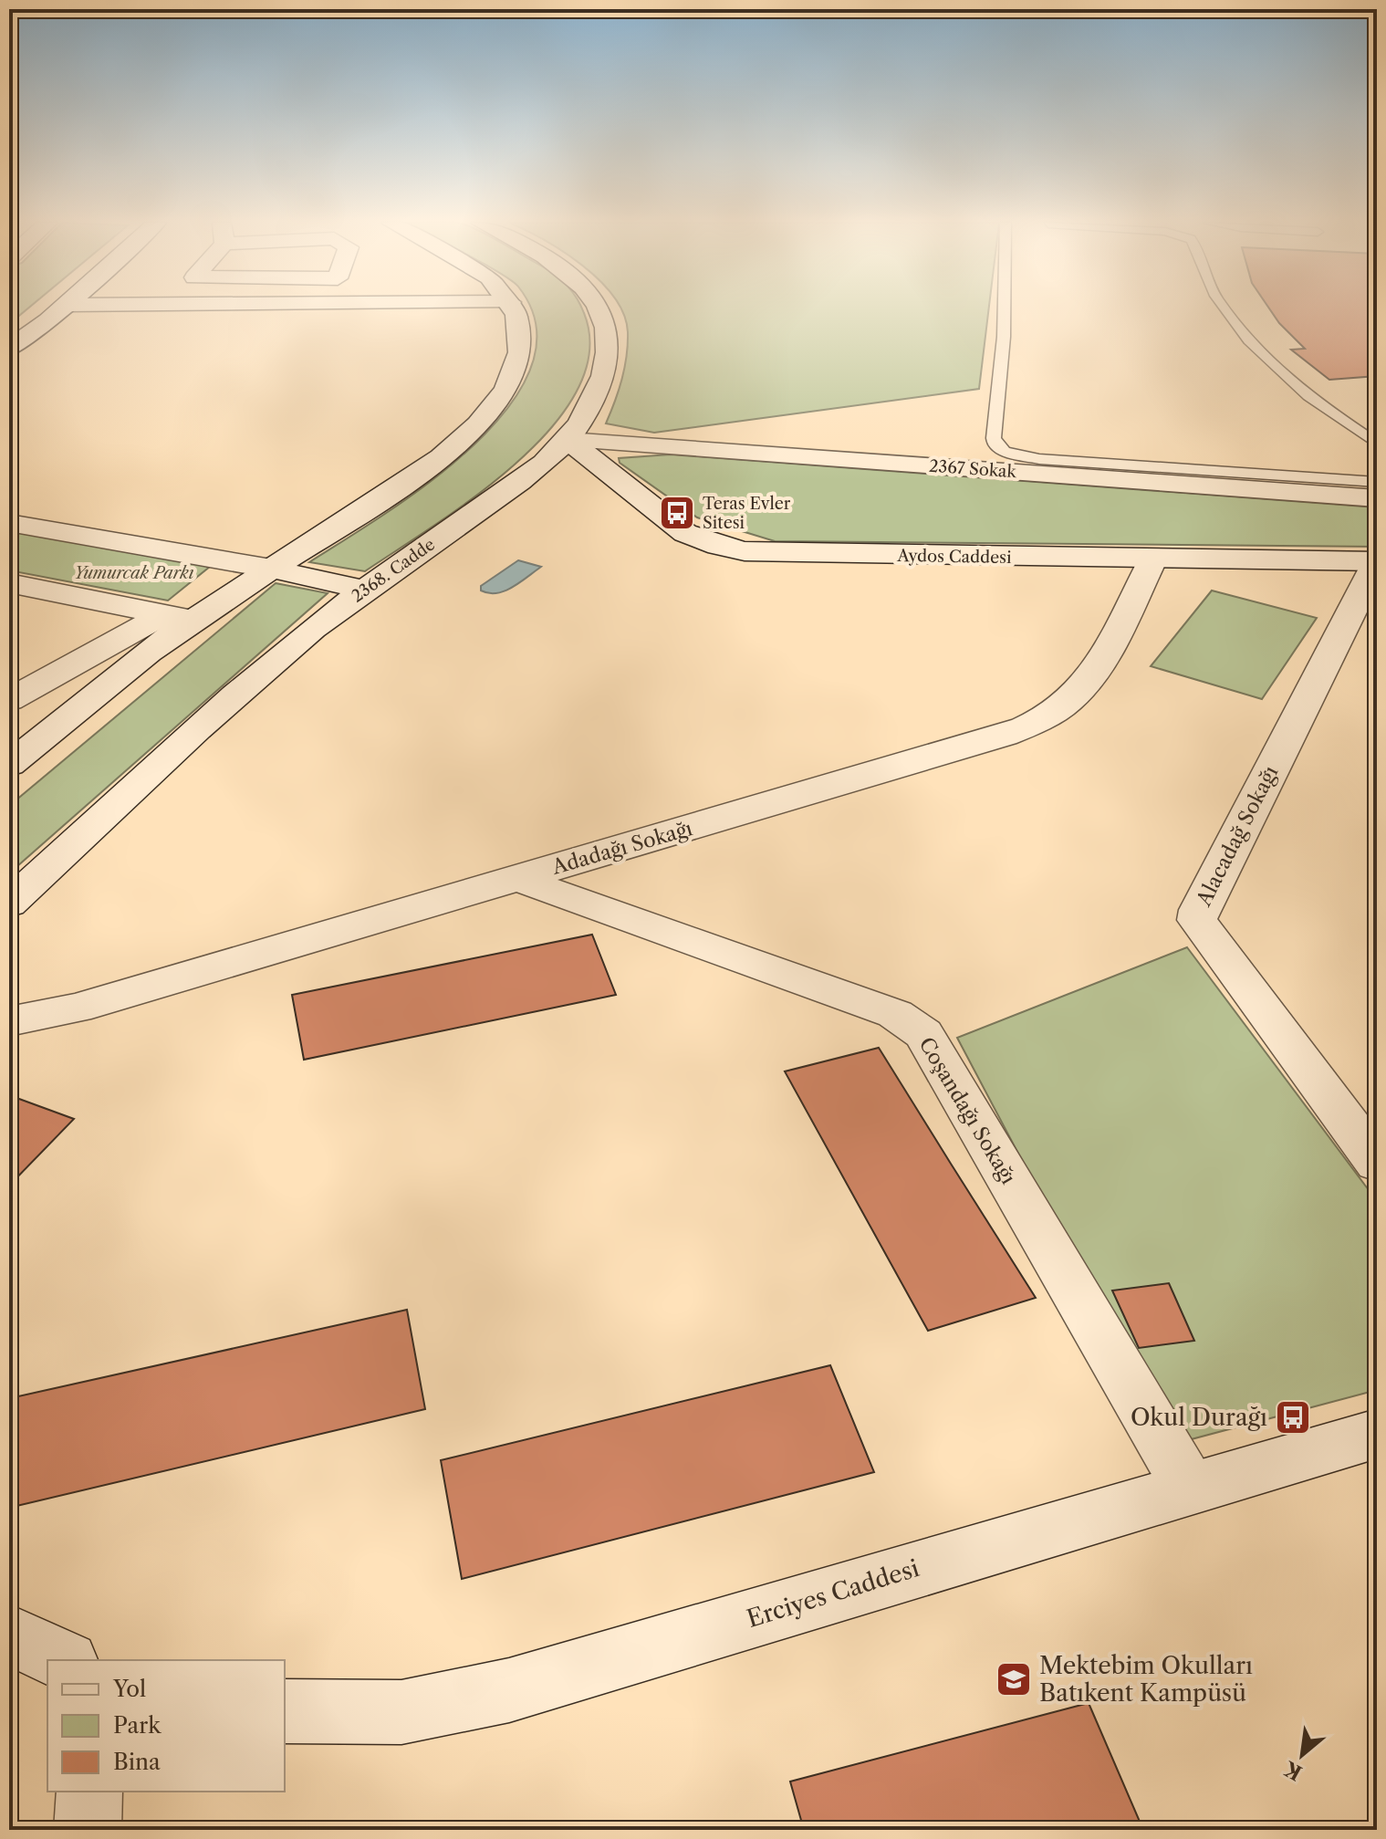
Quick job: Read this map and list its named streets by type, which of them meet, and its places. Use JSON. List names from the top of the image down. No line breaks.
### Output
{"streets":{"street":["2367 Sokak","Aydos Caddesi","2368. Cadde","Alacadağ Sokağı","Adadağı Sokağı","Coşandağı Sokağı","Erciyes Caddesi"]},"crossings":[["2367 Sokak","Aydos Caddesi"],["2367 Sokak","2368. Cadde"],["Aydos Caddesi","2368. Cadde"],["Aydos Caddesi","Alacadağ Sokağı"],["Aydos Caddesi","Adadağı Sokağı"],["Adadağı Sokağı","Coşandağı Sokağı"],["Coşandağı Sokağı","Erciyes Caddesi"]],"parks":["Yumurcak Parkı"],"places":{"bus stop":["Teras Evler Sitesi","Okul Durağı"],"school or university":["Mektebim Okulları Batıkent Kampüsü"]},"legend":["Yol","Park","Bina"],"north":"bottom left"}
